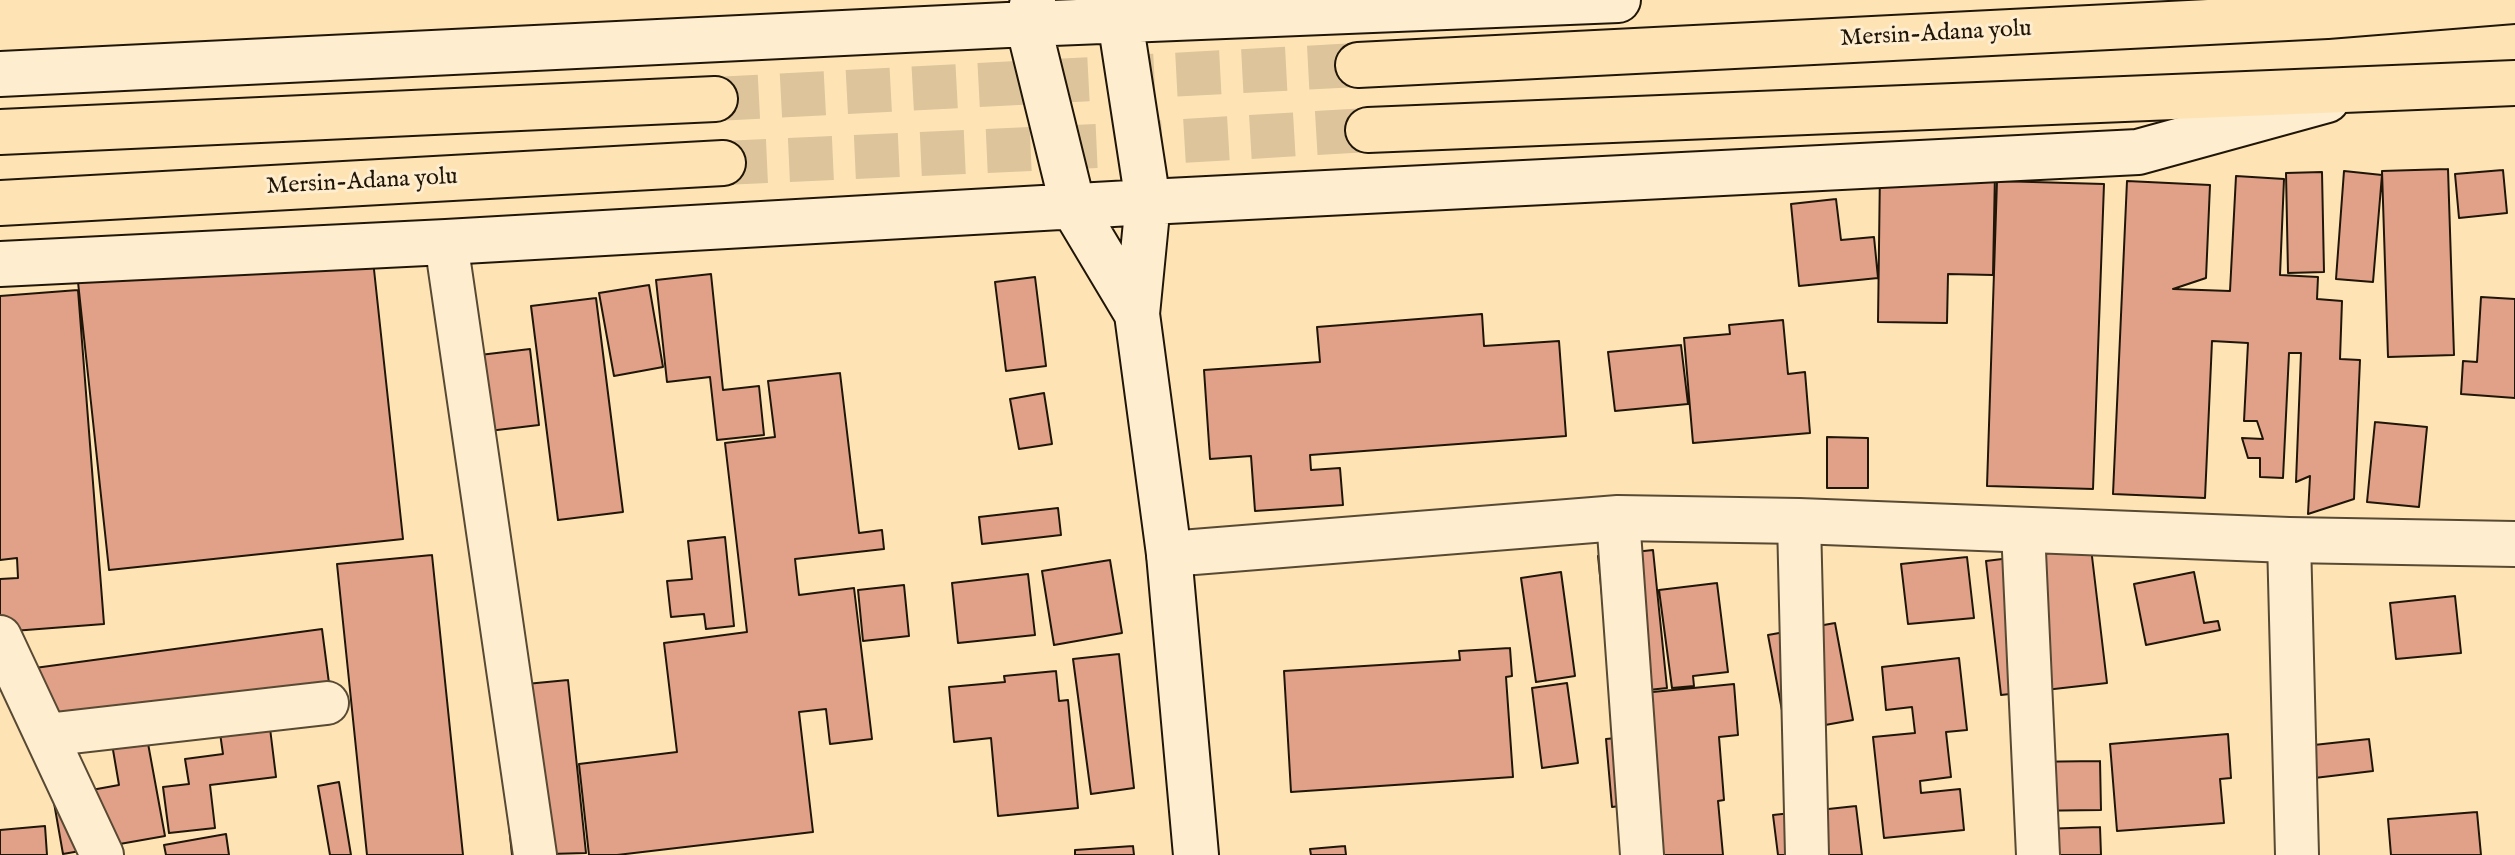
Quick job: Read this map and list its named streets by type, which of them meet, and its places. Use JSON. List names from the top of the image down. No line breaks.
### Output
{"streets":{"highway":["Mersin-Adana yolu"]}}
